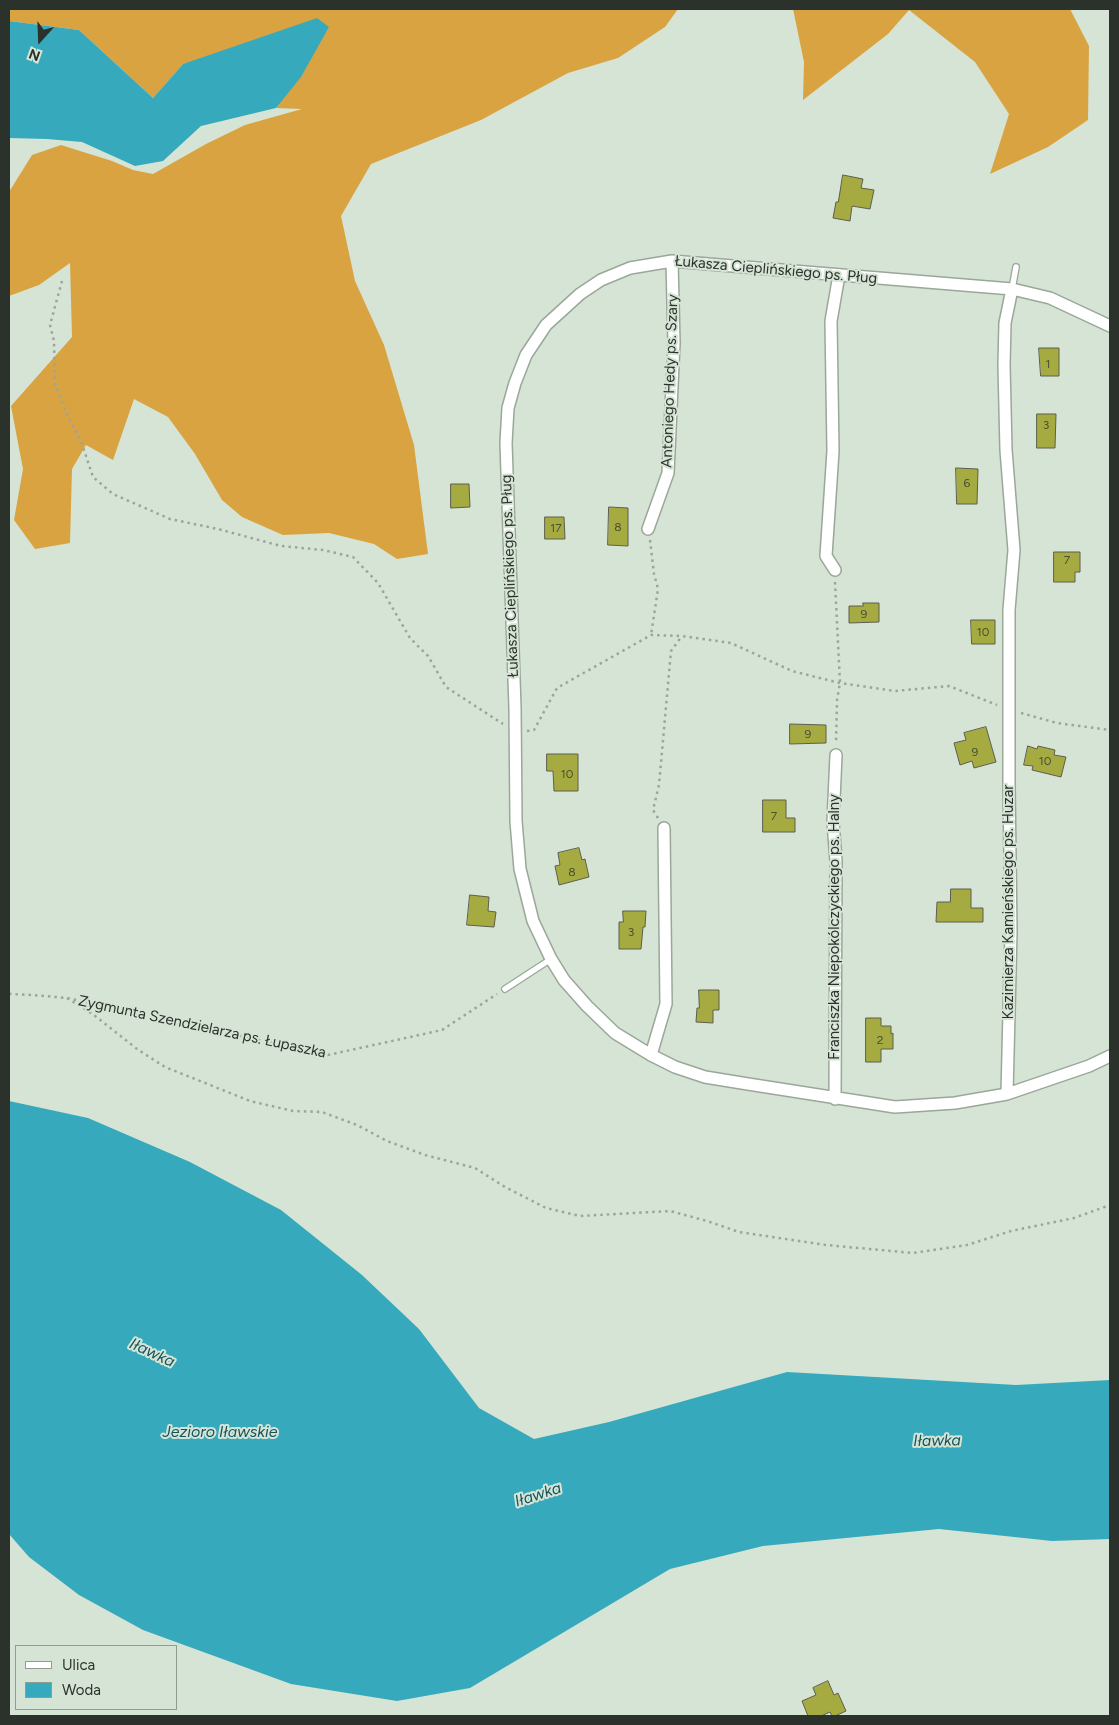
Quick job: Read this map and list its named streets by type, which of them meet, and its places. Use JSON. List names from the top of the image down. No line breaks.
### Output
{"streets":{"street":["Łukasza Cieplińskiego ps. Pług","Antoniego Hedy ps. Szary","Kazimierza Kamieńskiego ps. Huzar","Franciszka Niepokólczyckiego ps. Halny"],"path":["Zygmunta Szendzielarza ps. Łupaszka"]},"crossings":[["Łukasza Cieplińskiego ps. Pług","Antoniego Hedy ps. Szary"],["Łukasza Cieplińskiego ps. Pług","Kazimierza Kamieńskiego ps. Huzar"],["Łukasza Cieplińskiego ps. Pług","Franciszka Niepokólczyckiego ps. Halny"]],"water":["Iławka","Jezioro Iławskie"],"house_numbers":["1","3","6","8","17","7","9","10","9","9","10","10","7","8","3","2"],"legend":["Ulica","Woda"],"north":"bottom"}
